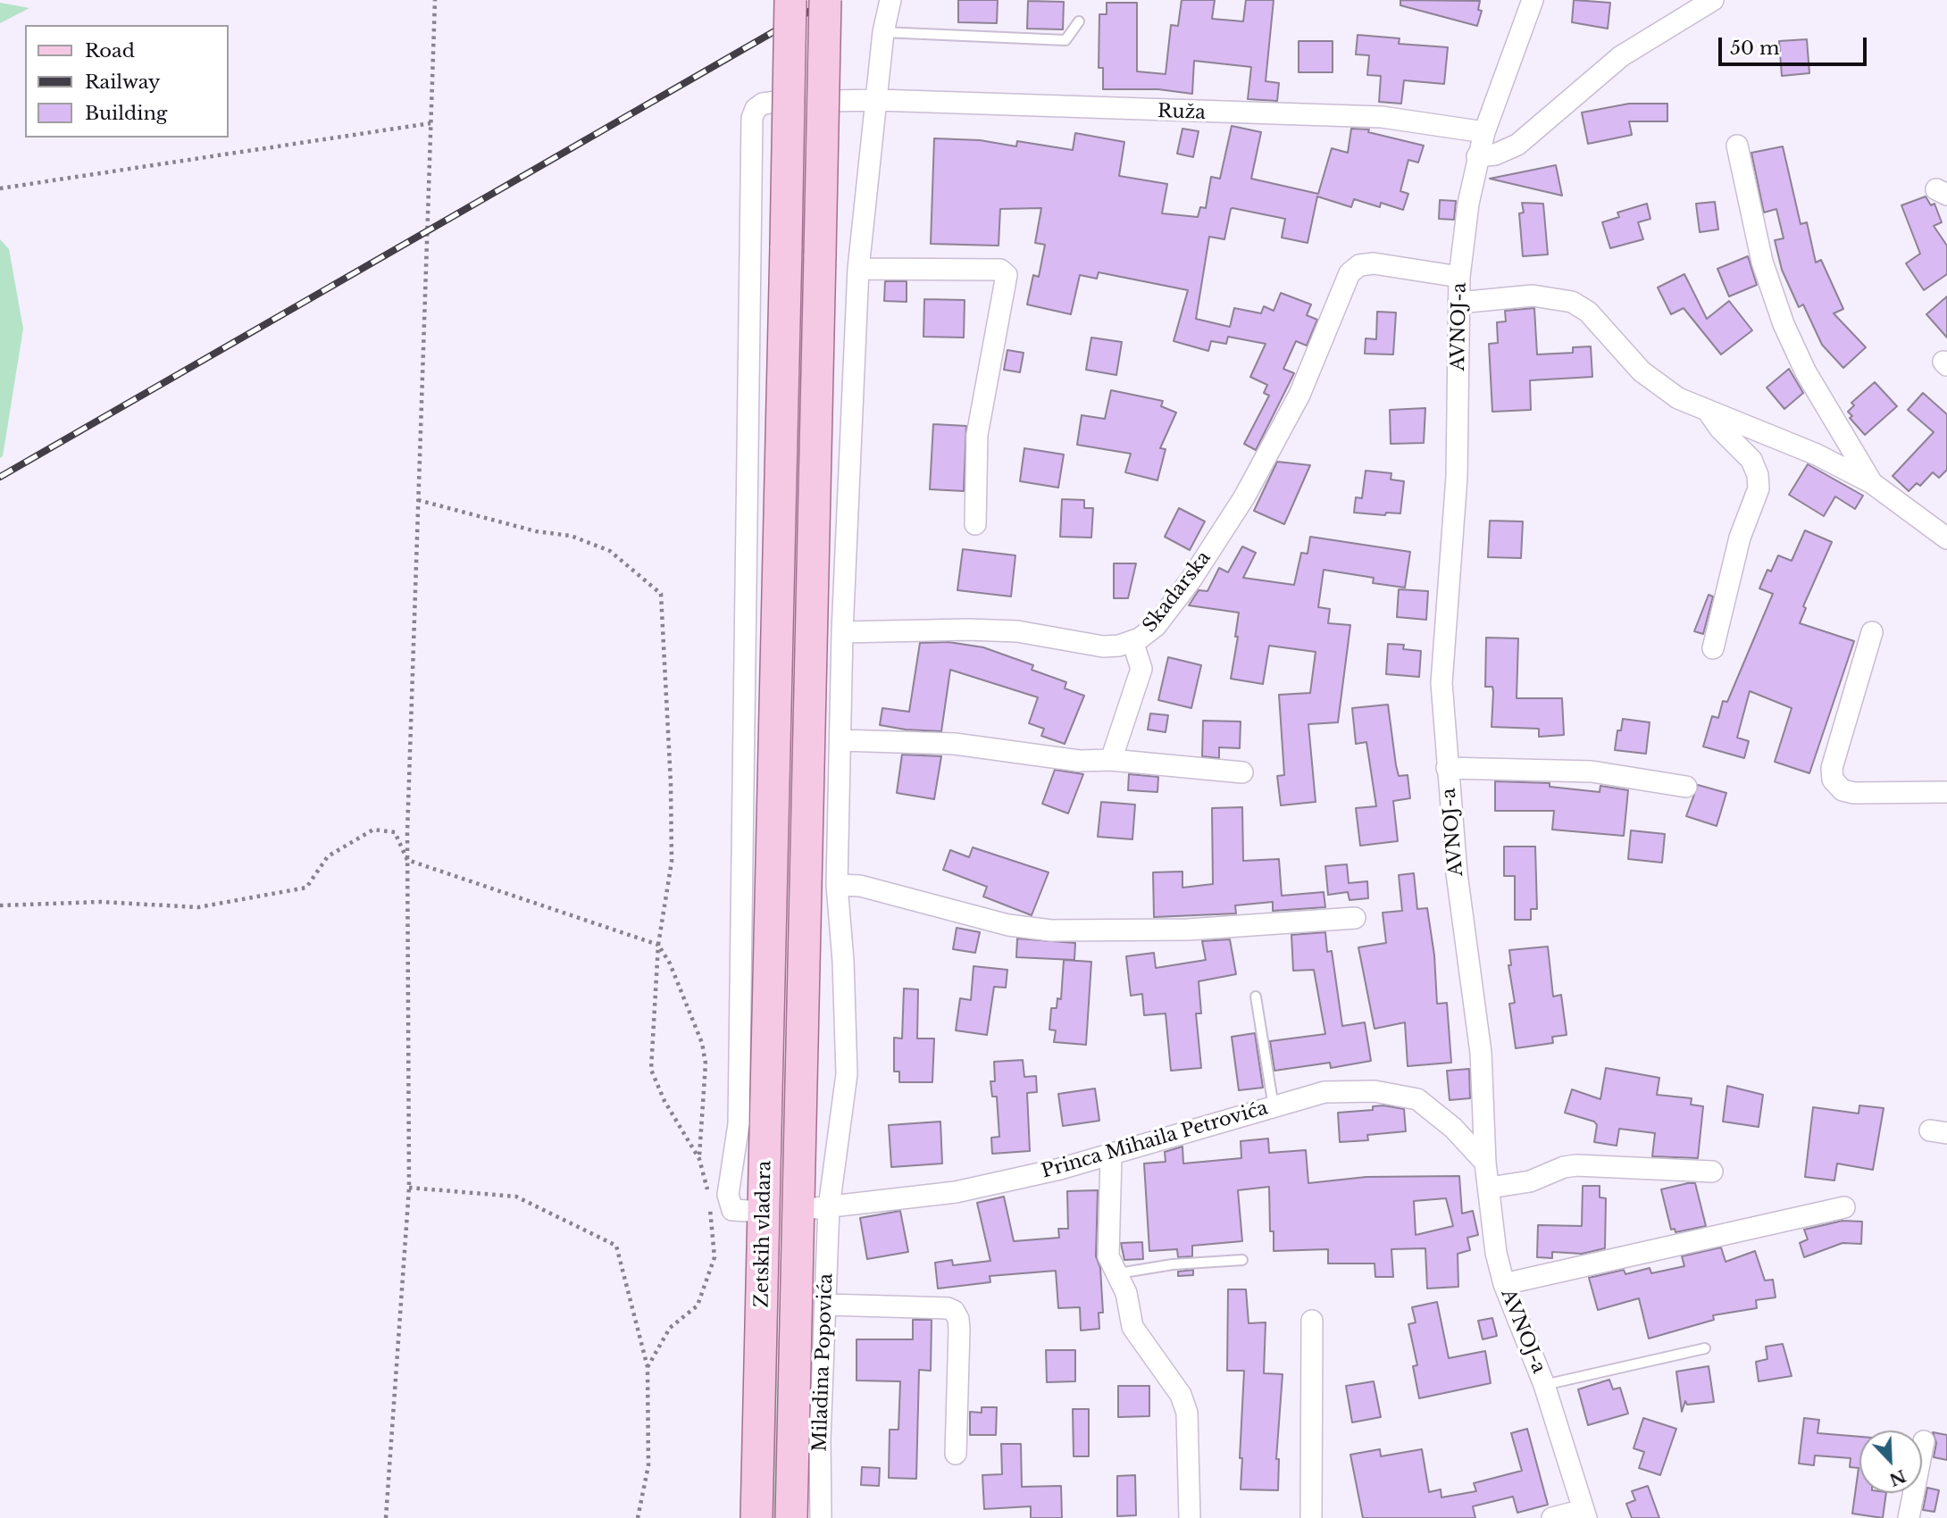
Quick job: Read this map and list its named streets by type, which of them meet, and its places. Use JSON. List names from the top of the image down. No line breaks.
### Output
{"streets":{"main road":["Zetskih vladara"],"street":["Ruža","AVNOJ-a","Skadarska","Princa Mihaila Petrovića","Miladina Popovića"]},"crossings":[["Ruža","AVNOJ-a"],["Ruža","Miladina Popovića"],["AVNOJ-a","Skadarska"],["AVNOJ-a","Princa Mihaila Petrovića"],["Skadarska","Miladina Popovića"],["Princa Mihaila Petrovića","Zetskih vladara"],["Princa Mihaila Petrovića","Miladina Popovića"],["Zetskih vladara","Miladina Popovića"]],"legend":["Road","Railway","Building"],"scale_bar":"50 m","north":"bottom right"}
